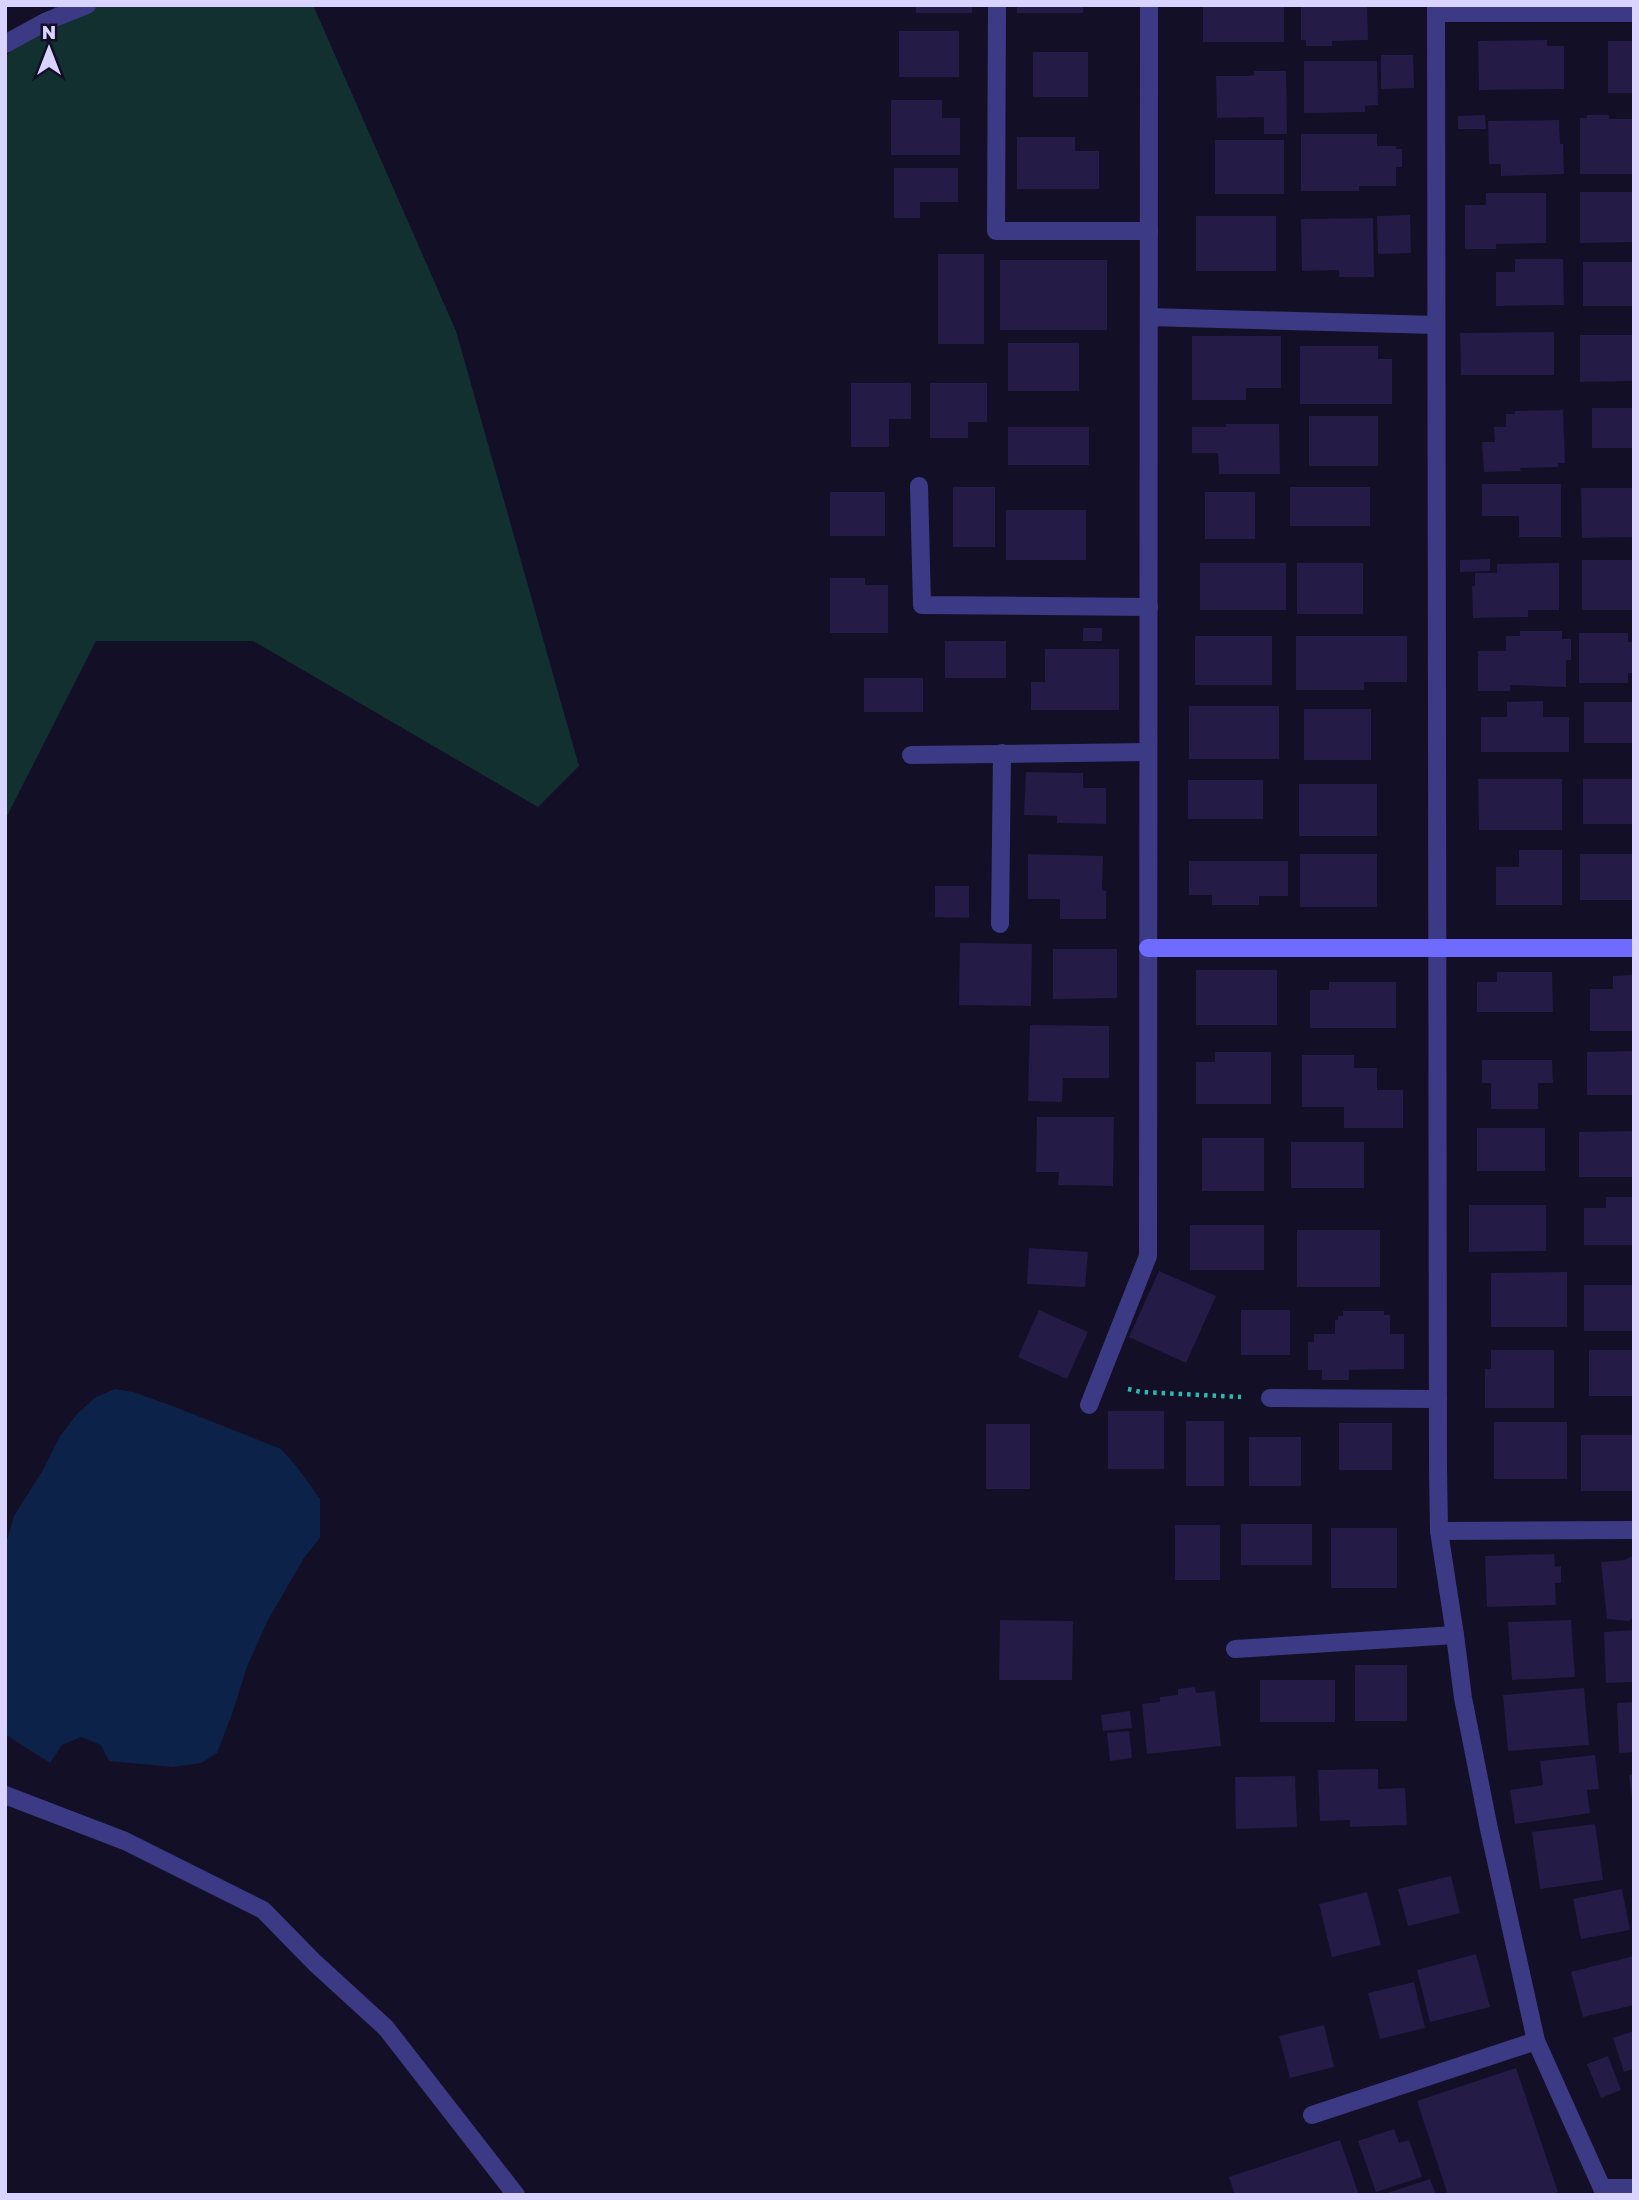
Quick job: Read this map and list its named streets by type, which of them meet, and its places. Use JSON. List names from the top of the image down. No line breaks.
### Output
{"north":"top"}
